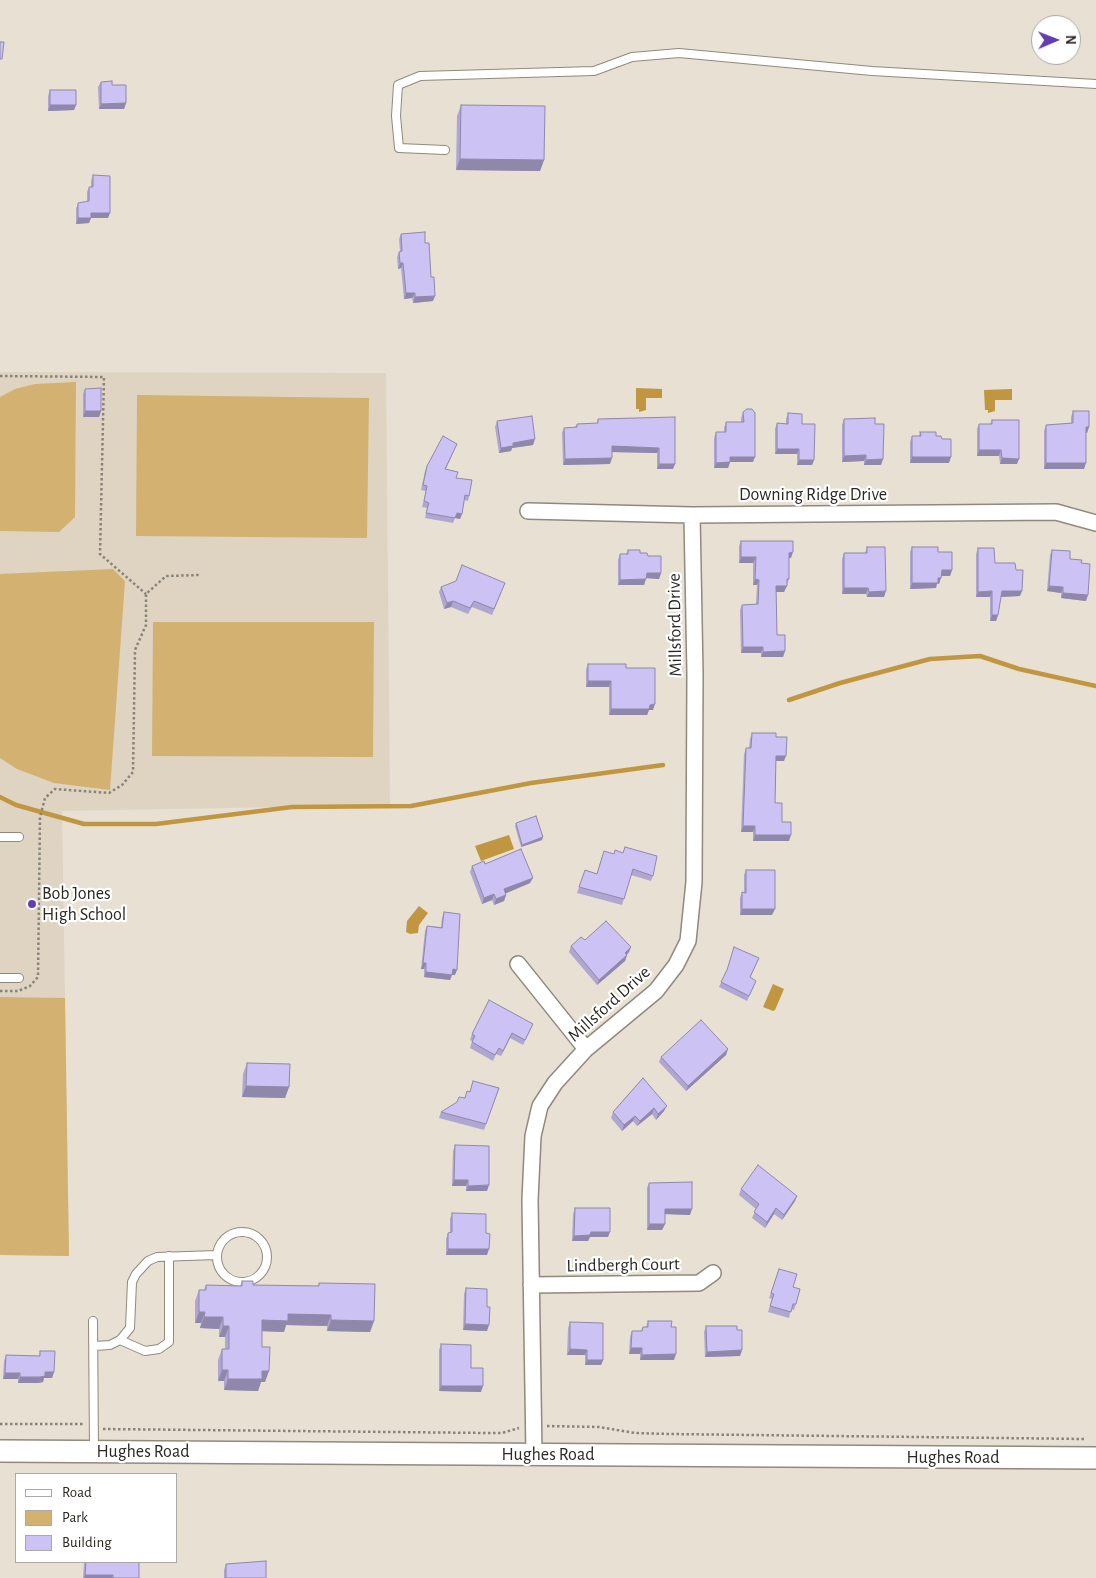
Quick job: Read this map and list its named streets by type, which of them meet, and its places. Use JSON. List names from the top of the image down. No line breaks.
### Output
{"streets":{"main road":["Hughes Road"],"street":["Downing Ridge Drive","Millsford Drive","Lindbergh Court"]},"crossings":[["Downing Ridge Drive","Millsford Drive"],["Millsford Drive","Lindbergh Court"],["Millsford Drive","Hughes Road"]],"places":["Bob Jones High School"],"legend":["Road","Park","Building"],"north":"right"}
